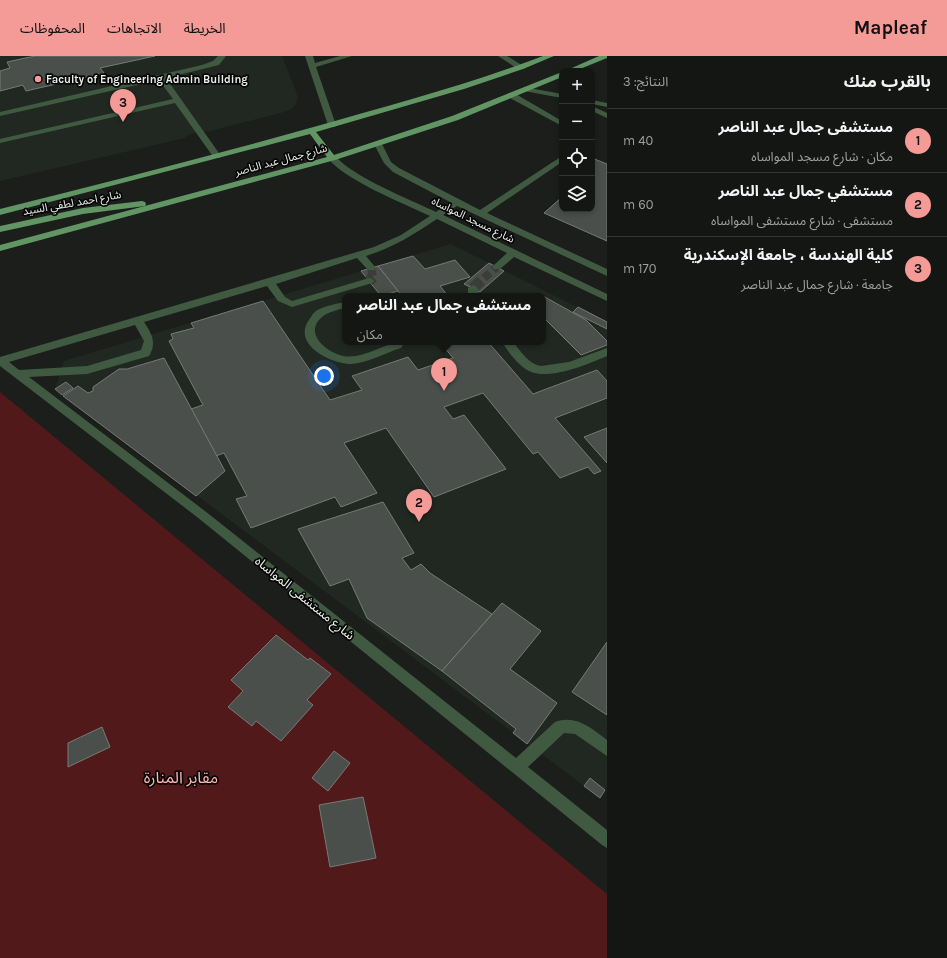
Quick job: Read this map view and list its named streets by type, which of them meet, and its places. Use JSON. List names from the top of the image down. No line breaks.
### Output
{"streets":{"main road":["شارع جمال عبد الناصر","شارع احمد لطفي السيد"],"street":["شارع مسجد المواساه","شارع مستشفى المواساه"]},"crossings":[["شارع جمال عبد الناصر","شارع احمد لطفي السيد"],["شارع جمال عبد الناصر","شارع مسجد المواساه"]],"parks":["مقابر المنارة"],"places":["Faculty of Engineering Admin Building"],"page":{"header":"Mapleaf","nav":["الخريطة","الاتجاهات","المحفوظات"],"heading":["بالقرب منك","النتائج: 3"],"map_buttons":["+","−"],"pins":["3","1","2"],"list":[{"mark":"1","name":"مستشفى جمال عبد الناصر","note":"مكان · شارع مسجد المواساه","value":"40 m"},{"mark":"2","name":"مستشفي جمال عبد الناصر","note":"مستشفى · شارع مستشفى المواساه","value":"60 m"},{"mark":"3","name":"كلية الهندسة ، جامعة الإسكندرية","note":"جامعة · شارع جمال عبد الناصر","value":"170 m"}],"popup":["مستشفى جمال عبد الناصر","مكان"]}}
